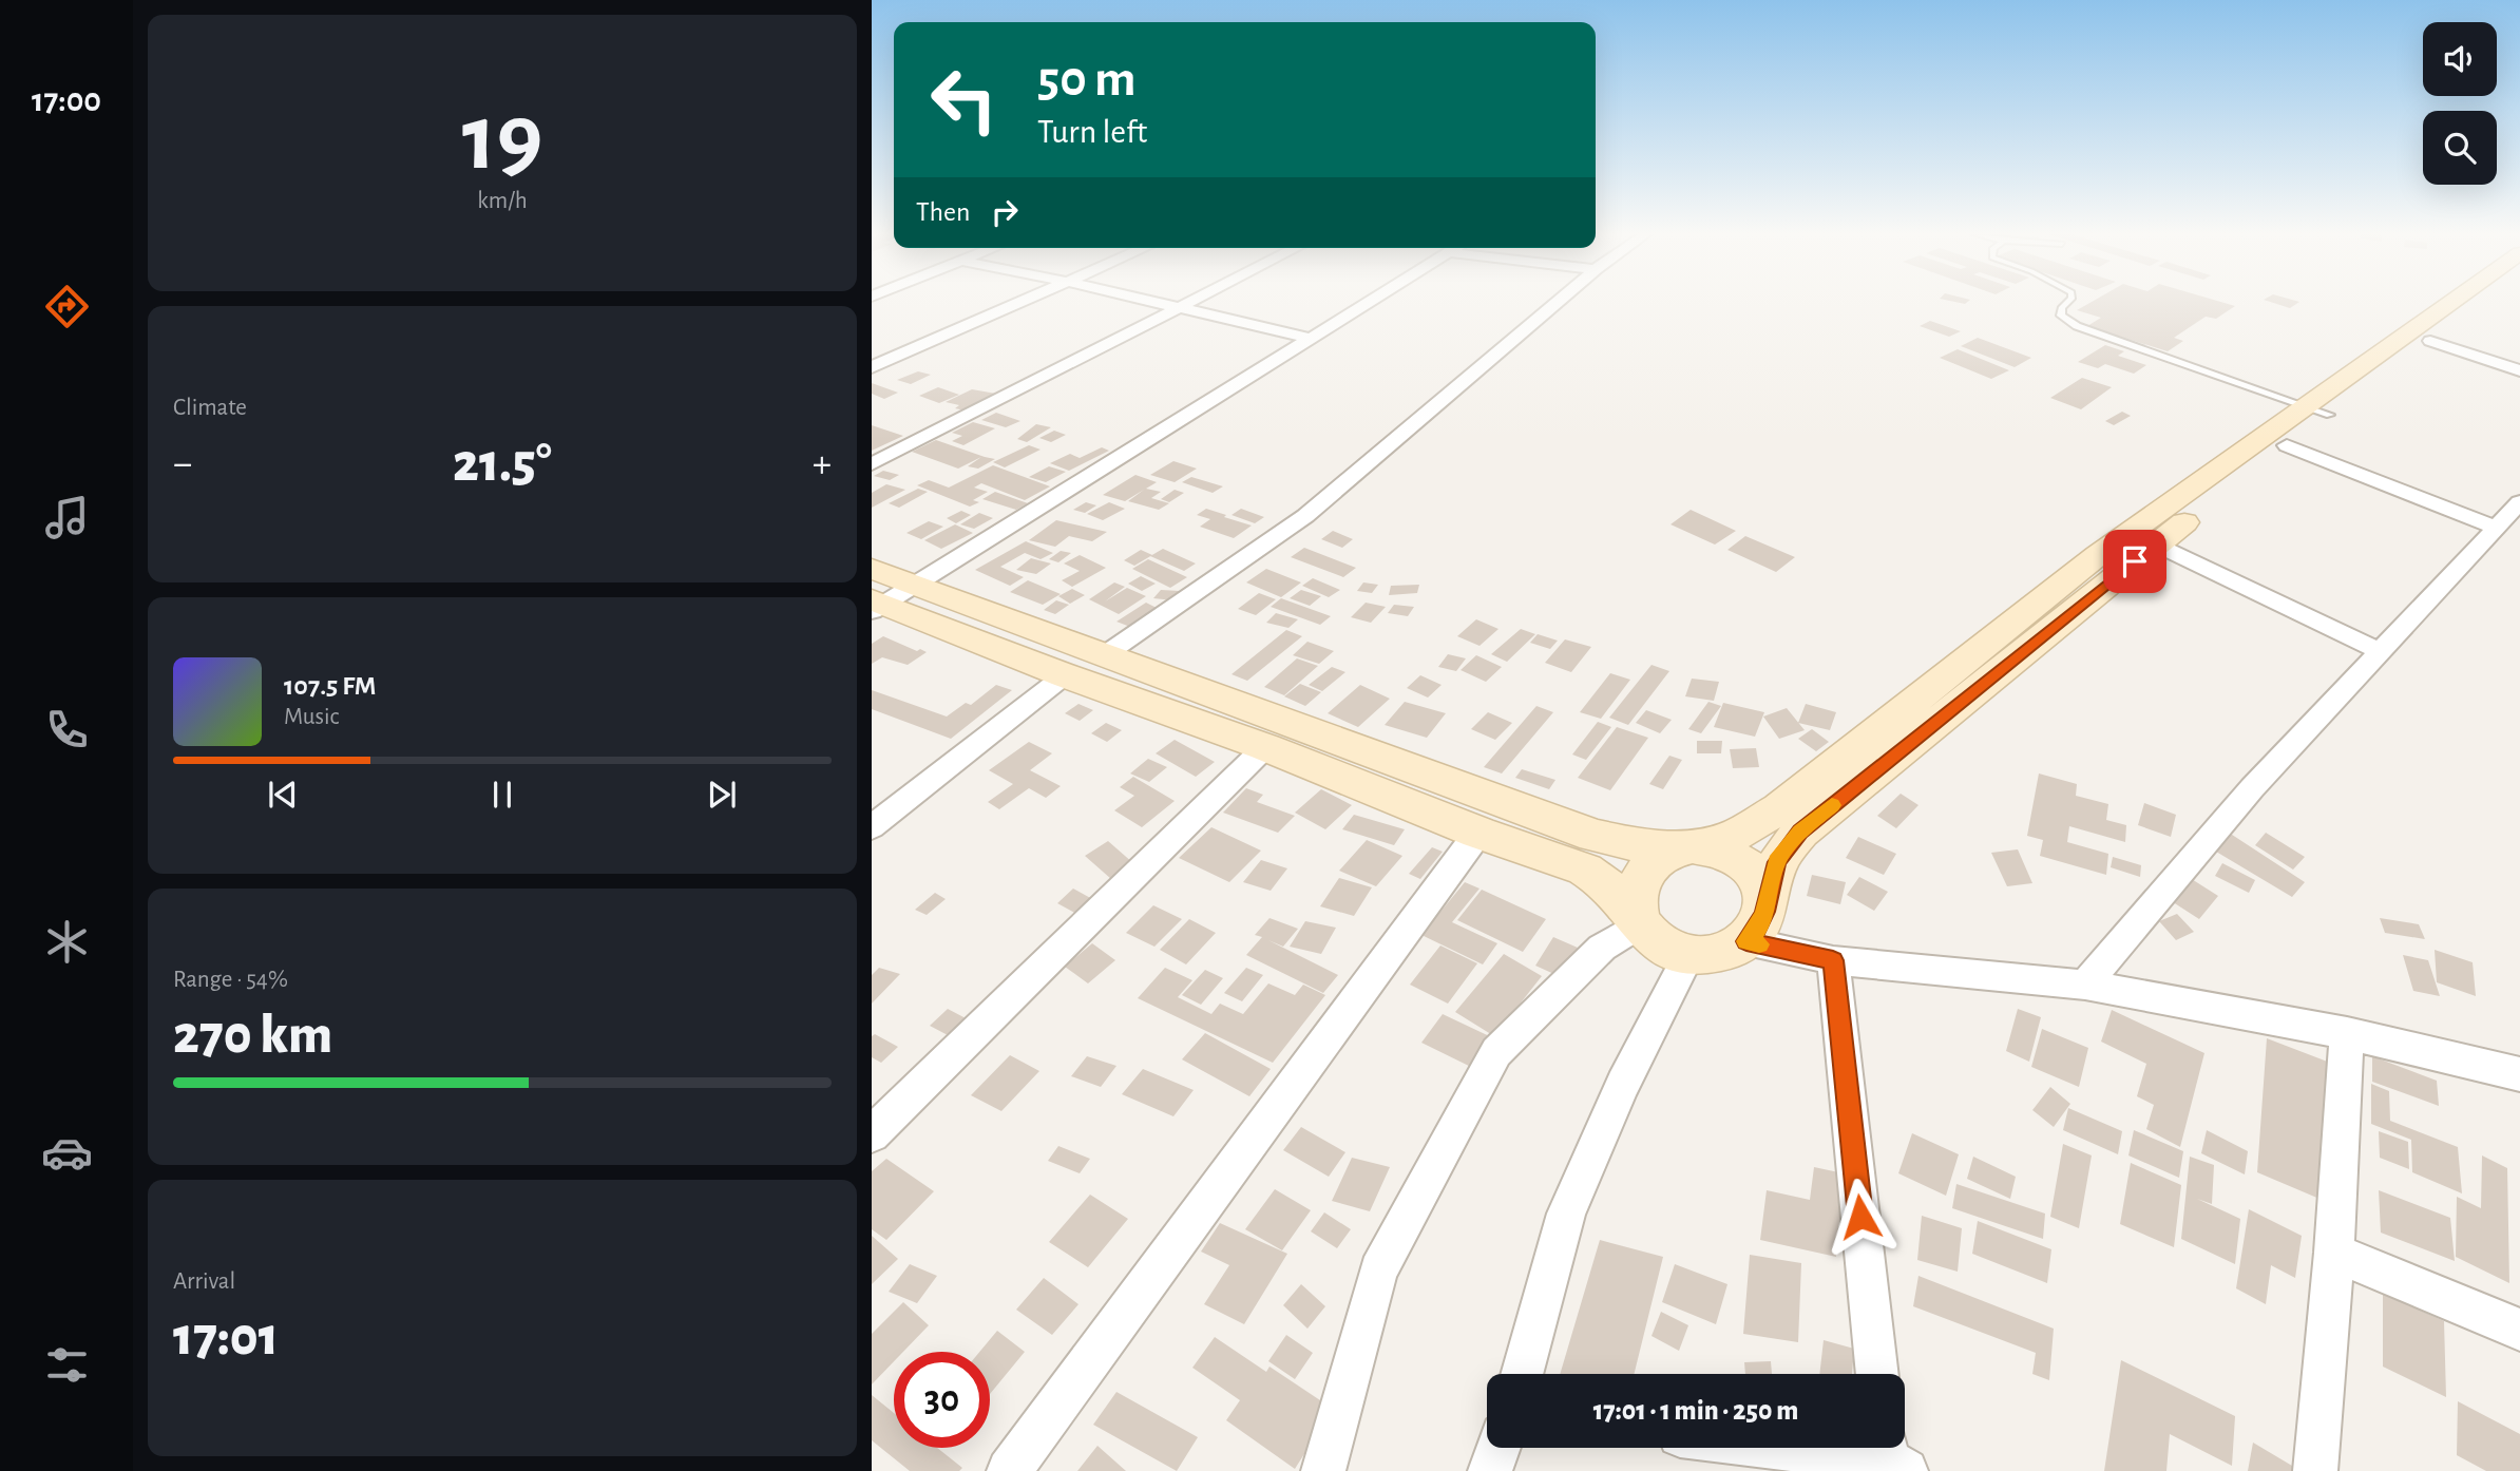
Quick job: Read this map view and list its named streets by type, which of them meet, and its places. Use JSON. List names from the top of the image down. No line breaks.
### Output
{"page":{"tabs":"17:00","tile":[["19","km/h"],"Climate",["Range · 54%","270 km"],["Arrival","17:01"]],"turn":["50 m","Turn left"],"then":"Then","heat":["−","21.5°","+"],"song":["107.5 FM","Music"],"limit":"30","trip":"17:01 · 1 min · 250 m"}}
